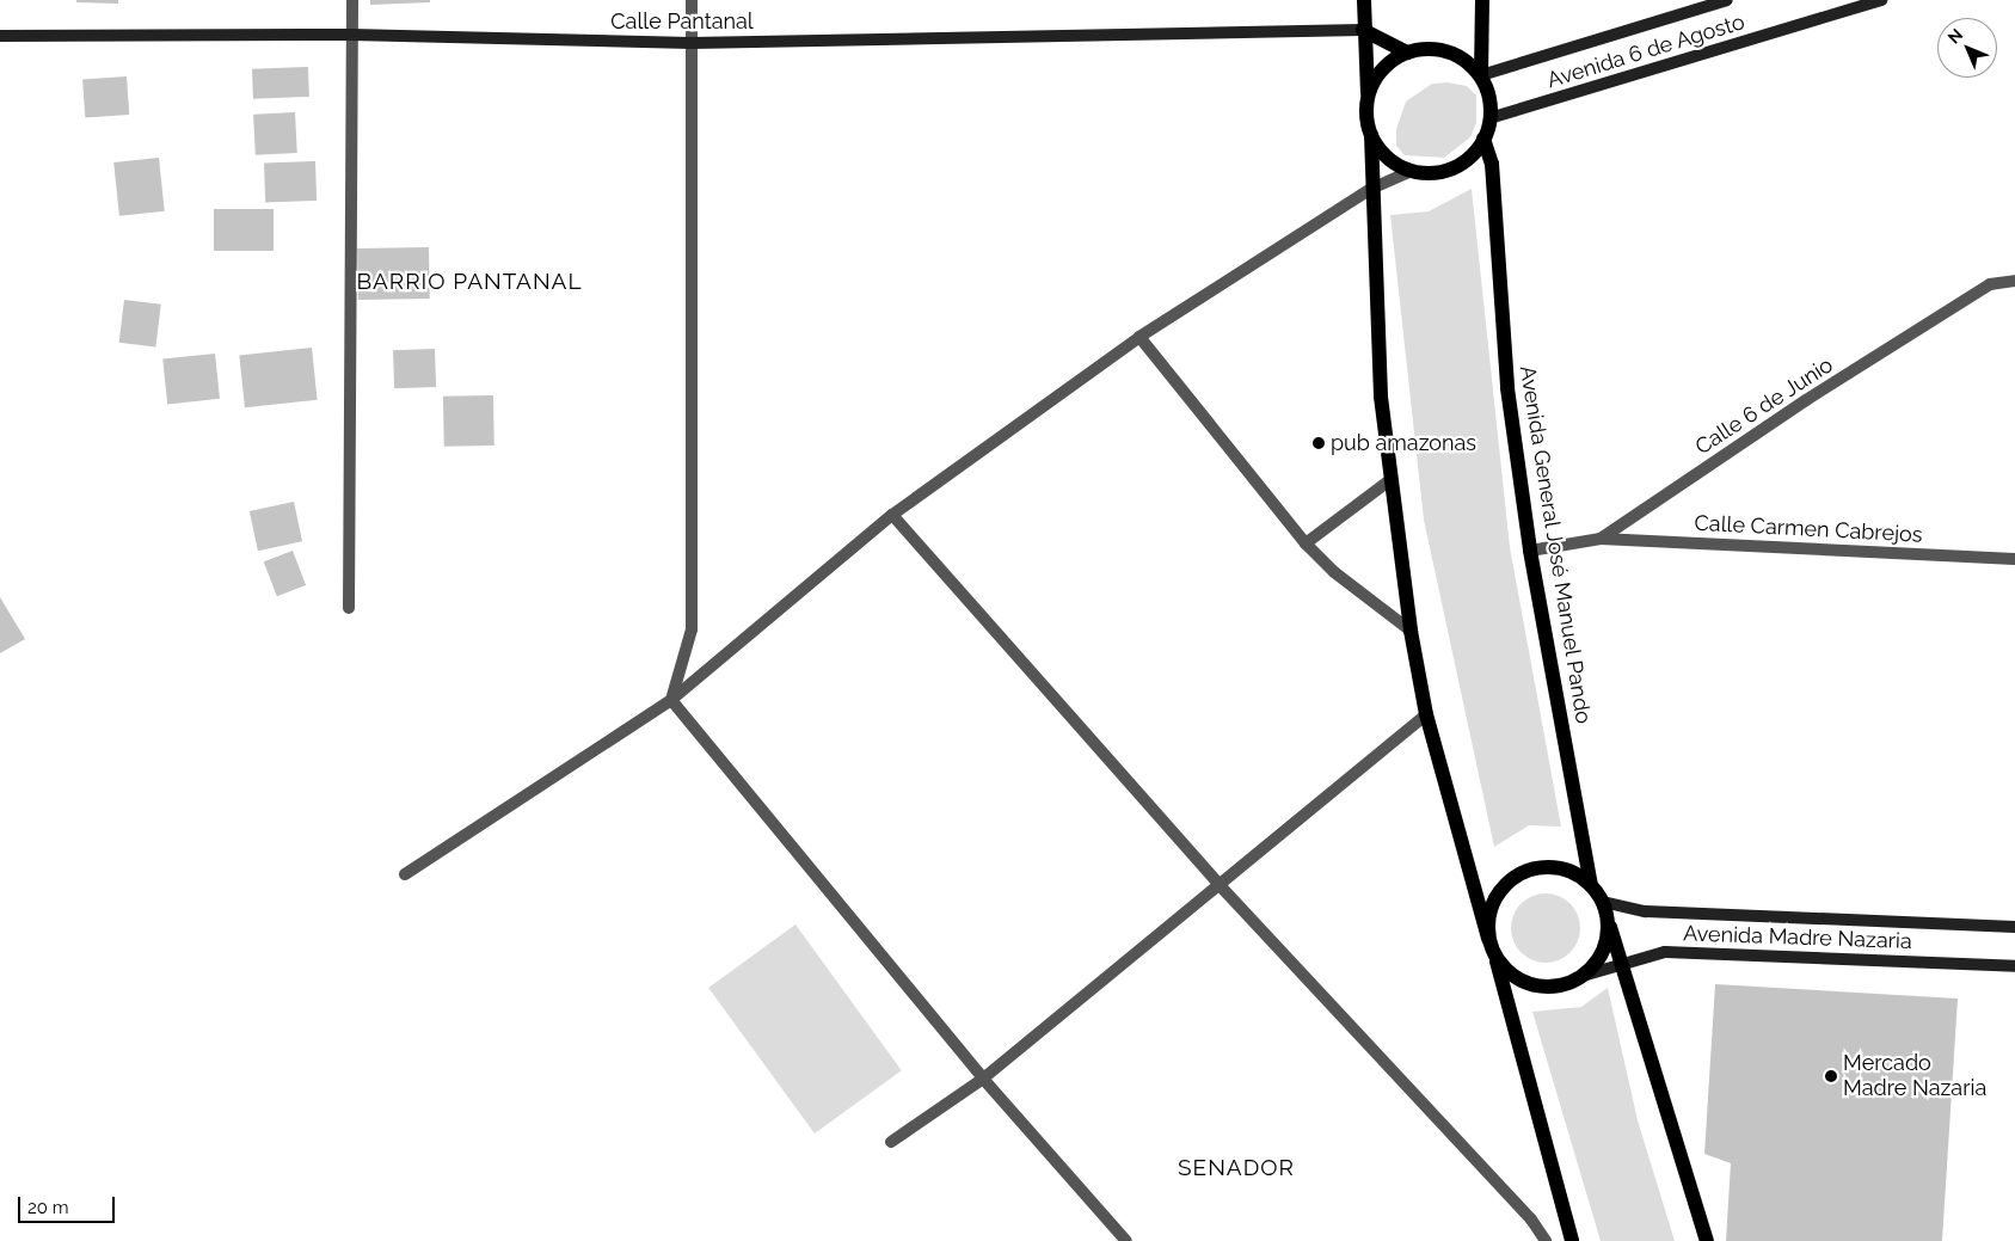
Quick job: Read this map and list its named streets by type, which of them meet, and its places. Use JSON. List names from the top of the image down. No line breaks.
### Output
{"streets":{"main road":["Avenida General José Manuel Pando"],"street":["Calle Pantanal","Avenida 6 de Agosto","Calle 6 de Junio","Calle Carmen Cabrejos","Avenida Madre Nazaria"]},"crossings":[["Avenida 6 de Agosto","Avenida General José Manuel Pando"],["Calle 6 de Junio","Calle Carmen Cabrejos"],["Calle 6 de Junio","Avenida General José Manuel Pando"],["Avenida General José Manuel Pando","Avenida Madre Nazaria"]],"districts":["BARRIO PANTANAL","SENADOR"],"places":["pub amazonas","Mercado Madre Nazaria"],"scale_bar":"20 m","north":"top left"}
